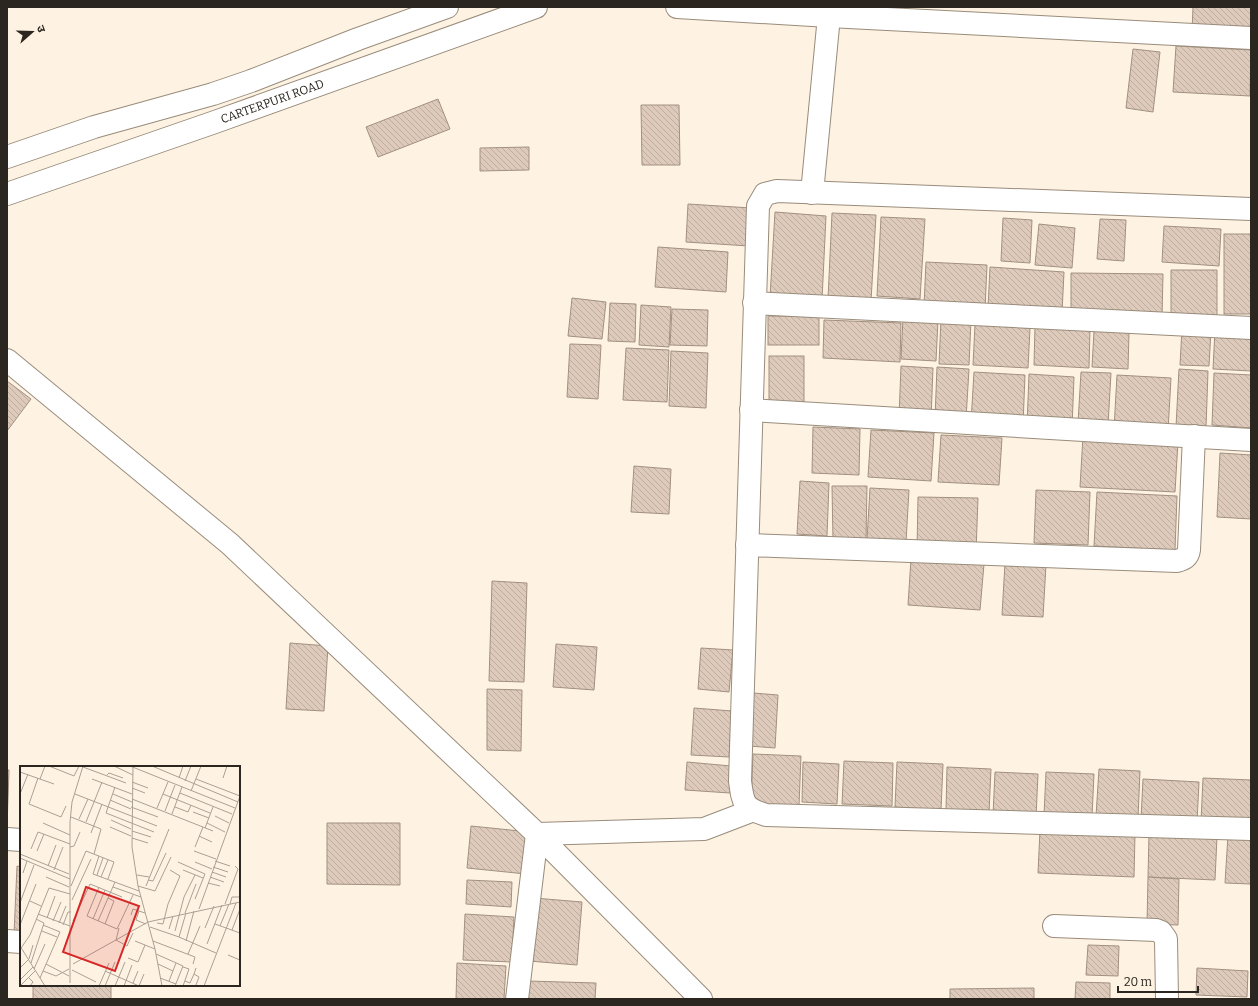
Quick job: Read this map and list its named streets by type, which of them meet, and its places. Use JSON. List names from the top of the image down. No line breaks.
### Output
{"streets":{"street":["CARTERPURI ROAD"]},"scale_bar":"20 m","north":"right"}
